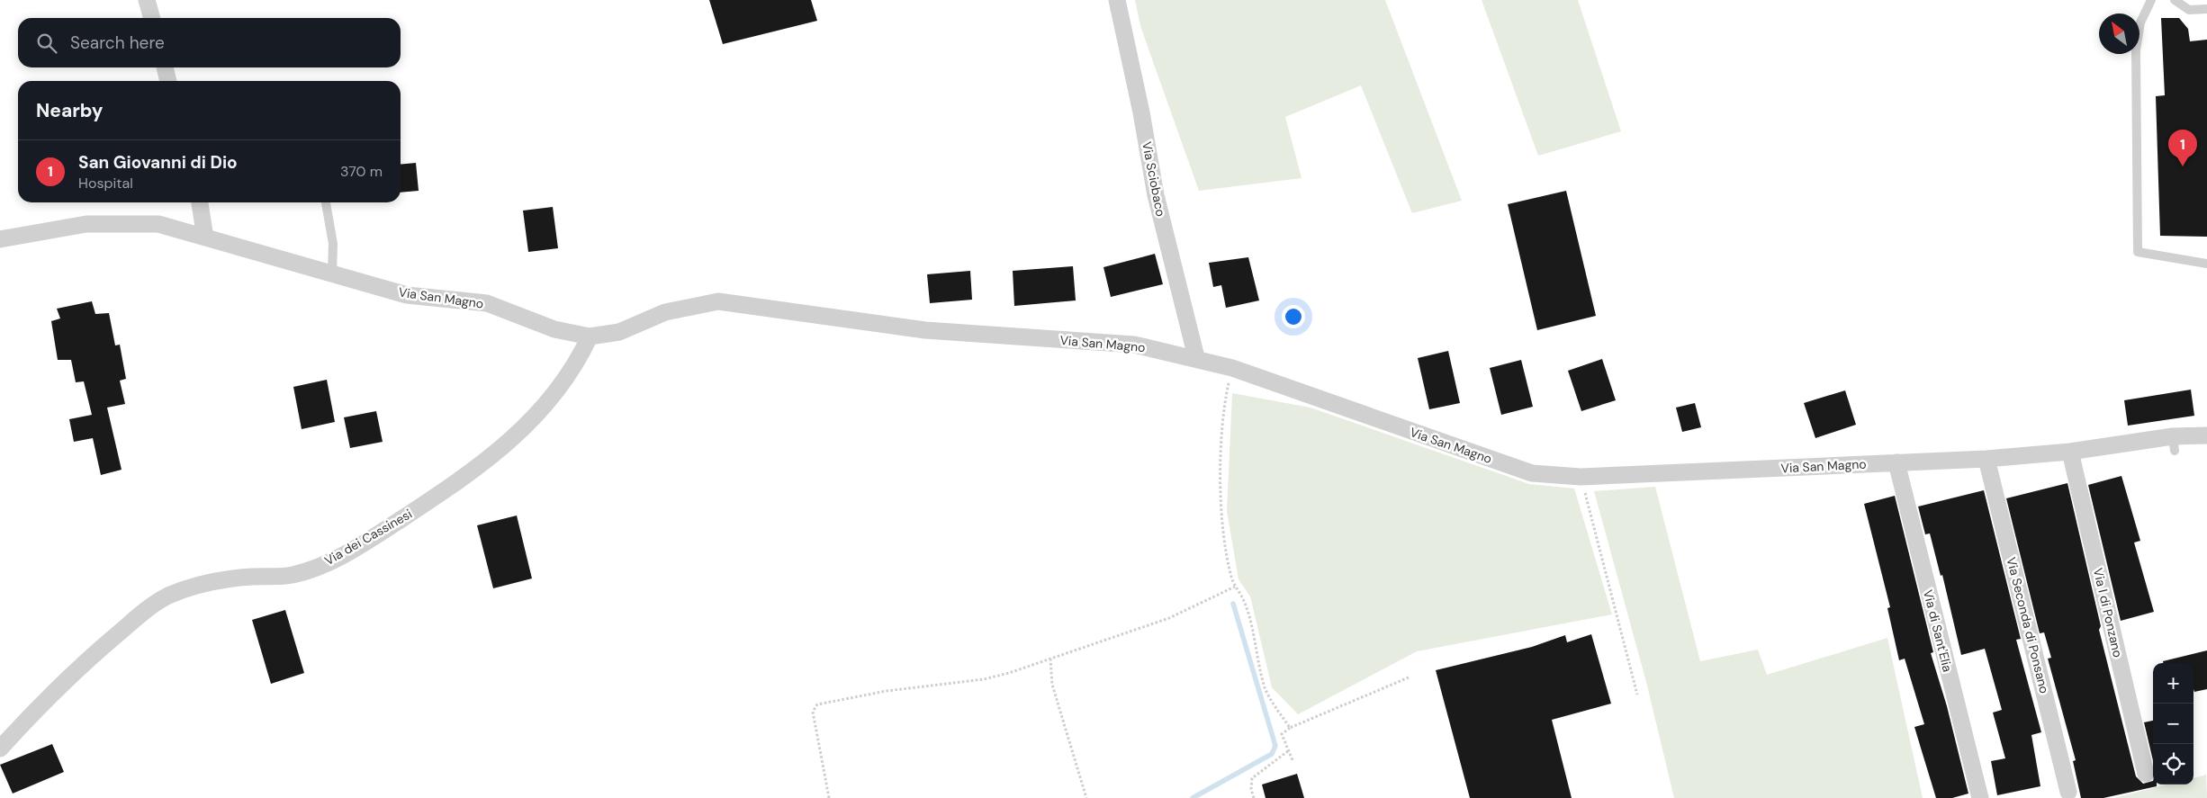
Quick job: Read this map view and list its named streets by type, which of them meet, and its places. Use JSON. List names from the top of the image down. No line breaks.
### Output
{"streets":{"street":["Via Sciobaco","Via San Magno","Via dei Cassinesi","Via I di Ponzano","Via Seconda di Ponsano","Via di Sant'Elia"]},"crossings":[["Via Sciobaco","Via San Magno"],["Via San Magno","Via dei Cassinesi"],["Via San Magno","Via I di Ponzano"],["Via San Magno","Via Seconda di Ponsano"],["Via San Magno","Via di Sant'Elia"]],"north":"top left","page":{"search":"Search here","heading":"Nearby","pins":"1","list":[{"mark":"1","name":"San Giovanni di Dio","note":"Hospital","value":"370 m"}],"map_buttons":["+","−"]}}
